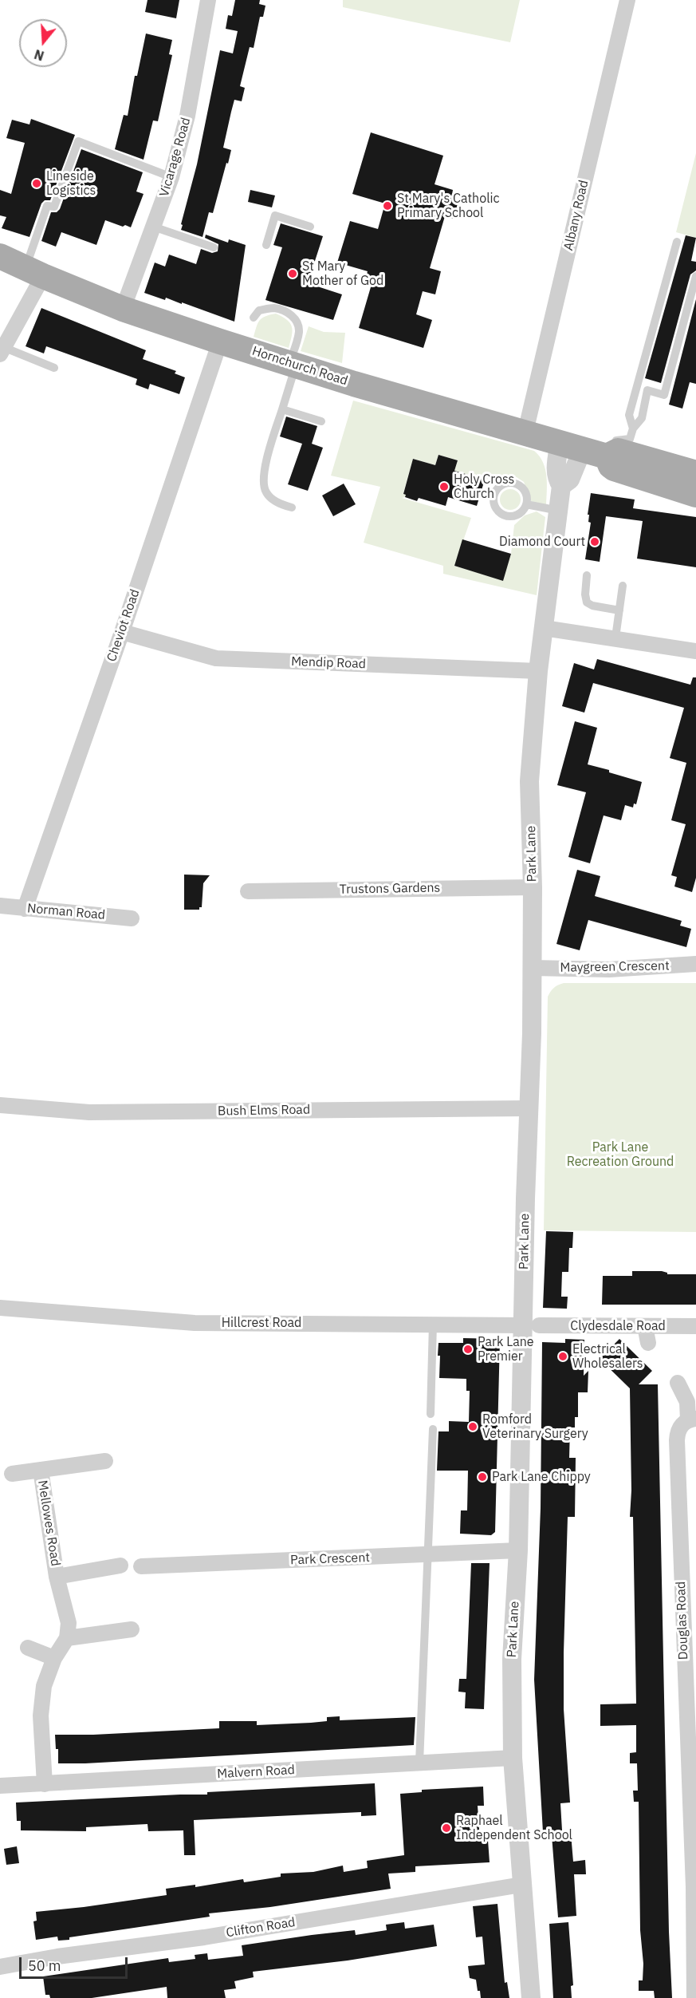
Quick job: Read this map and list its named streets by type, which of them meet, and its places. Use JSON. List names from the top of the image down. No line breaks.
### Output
{"streets":{"main road":["Hornchurch Road"],"street":["Vicarage Road","Albany Road","Cheviot Road","Mendip Road","Park Lane","Trustons Gardens","Norman Road","Maygreen Crescent","Bush Elms Road","Hillcrest Road","Clydesdale Road","Mellowes Road","Park Crescent","Douglas Road","Malvern Road","Clifton Road"]},"crossings":[["Vicarage Road","Hornchurch Road"],["Albany Road","Hornchurch Road"],["Hornchurch Road","Cheviot Road"],["Hornchurch Road","Park Lane"],["Cheviot Road","Mendip Road"],["Cheviot Road","Norman Road"],["Mendip Road","Park Lane"],["Park Lane","Trustons Gardens"],["Park Lane","Maygreen Crescent"],["Park Lane","Bush Elms Road"],["Park Lane","Hillcrest Road"],["Park Lane","Clydesdale Road"],["Park Lane","Park Crescent"],["Park Lane","Malvern Road"],["Park Lane","Clifton Road"],["Hillcrest Road","Clydesdale Road"]],"parks":["Park Lane Recreation Ground"],"places":["Lineside Logistics","St Mary's Catholic Primary School","St Mary Mother of God","Holy Cross Church","Diamond Court","Park Lane Premier","Electrical Wholesalers","Romford Veterinary Surgery","Park Lane Chippy","Raphael Independent School"],"scale_bar":"50 m","north":"bottom"}
